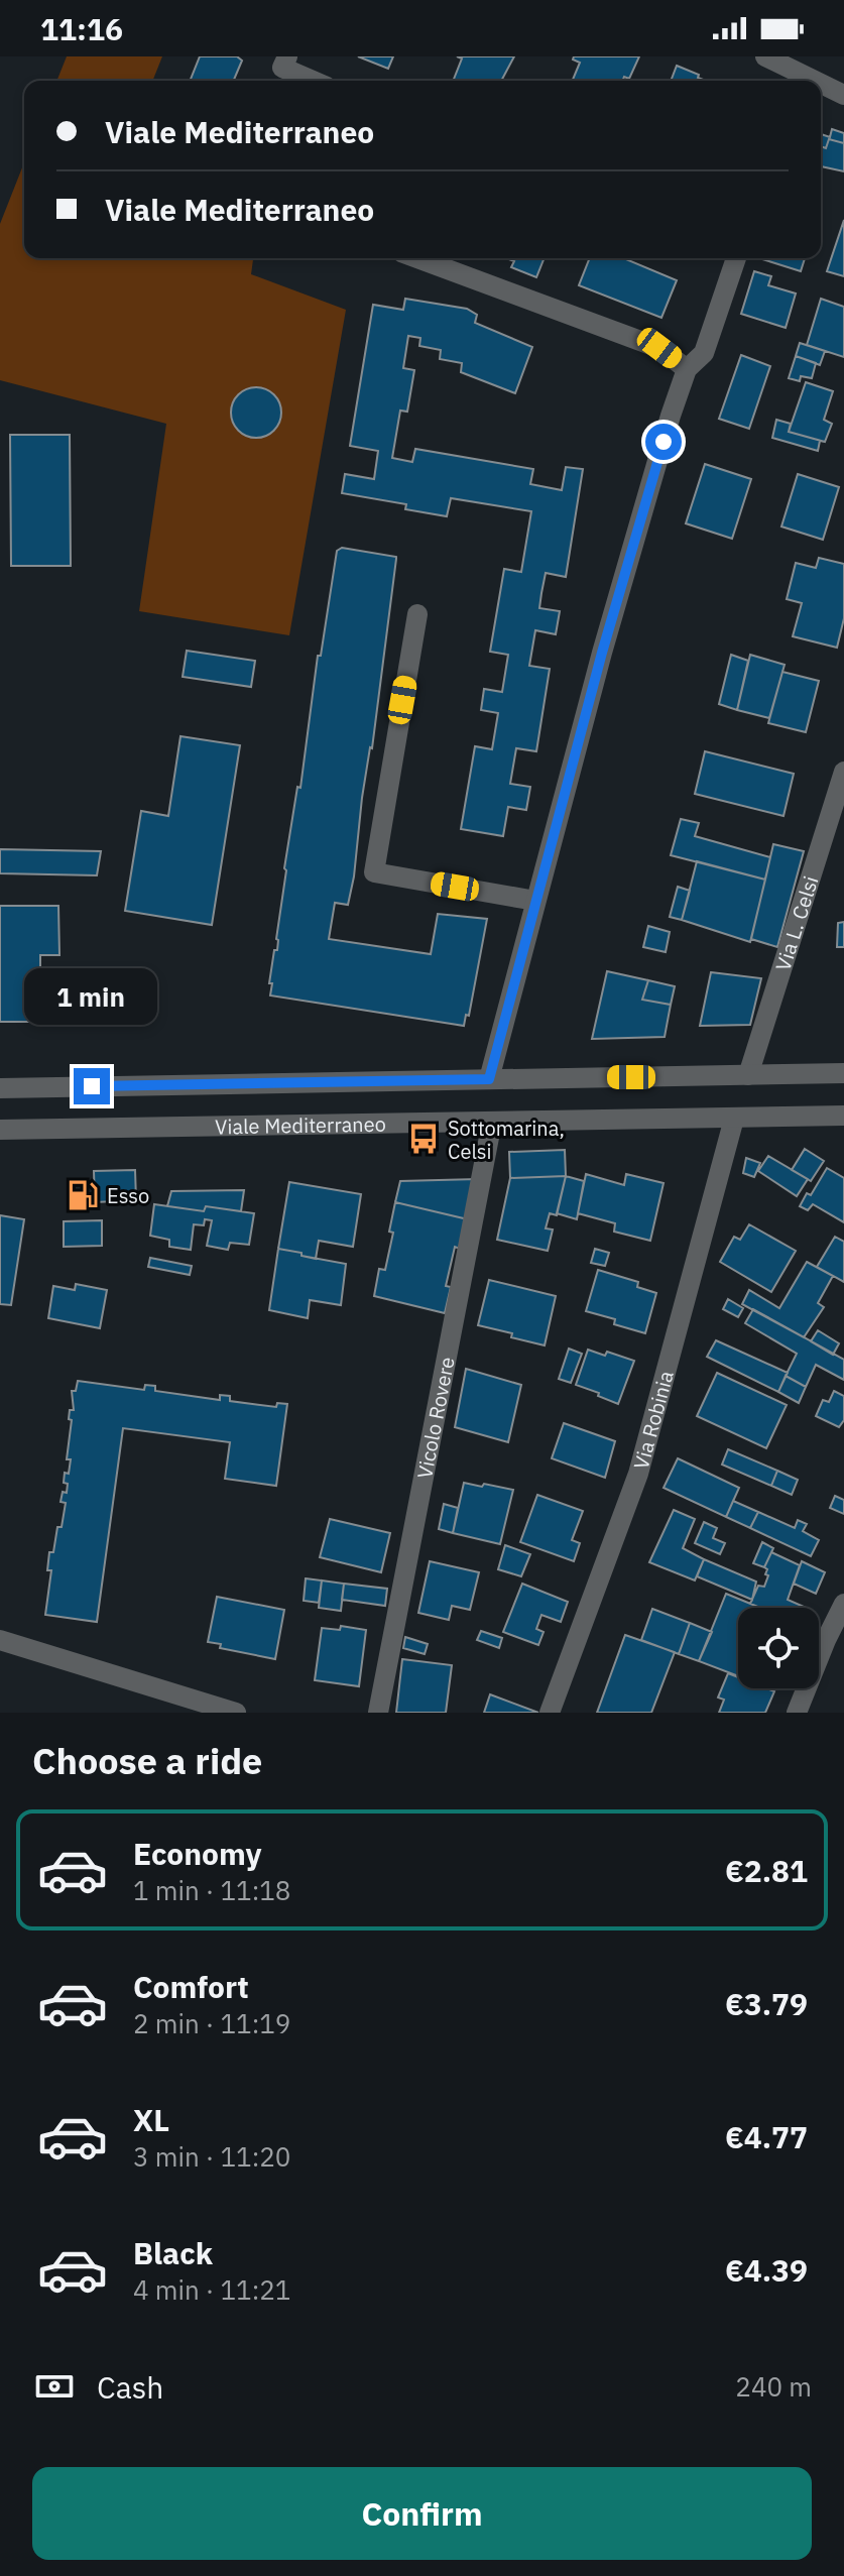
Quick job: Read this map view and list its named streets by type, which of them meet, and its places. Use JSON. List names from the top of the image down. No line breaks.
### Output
{"streets":{"street":["Via L. Celsi","Viale Mediterraneo","Vicolo Rovere","Via Robinia"]},"crossings":[["Via L. Celsi","Viale Mediterraneo"],["Viale Mediterraneo","Vicolo Rovere"],["Viale Mediterraneo","Via Robinia"]],"places":{"bus stop":["Sottomarina, Celsi"],"fuel station":["Esso"]},"page":{"status":"11:16","banner":["Viale Mediterraneo","Viale Mediterraneo"],"bubble":"1 min","heading":"Choose a ride","list":[{"name":"Economy","note":"1 min · 11:18","value":"€2.81"},{"name":"Comfort","note":"2 min · 11:19","value":"€3.79"},{"name":"XL","note":"3 min · 11:20","value":"€4.77"},{"name":"Black","note":"4 min · 11:21","value":"€4.39"}],"pay":["Cash","240 m"],"buttons":"Confirm"}}
